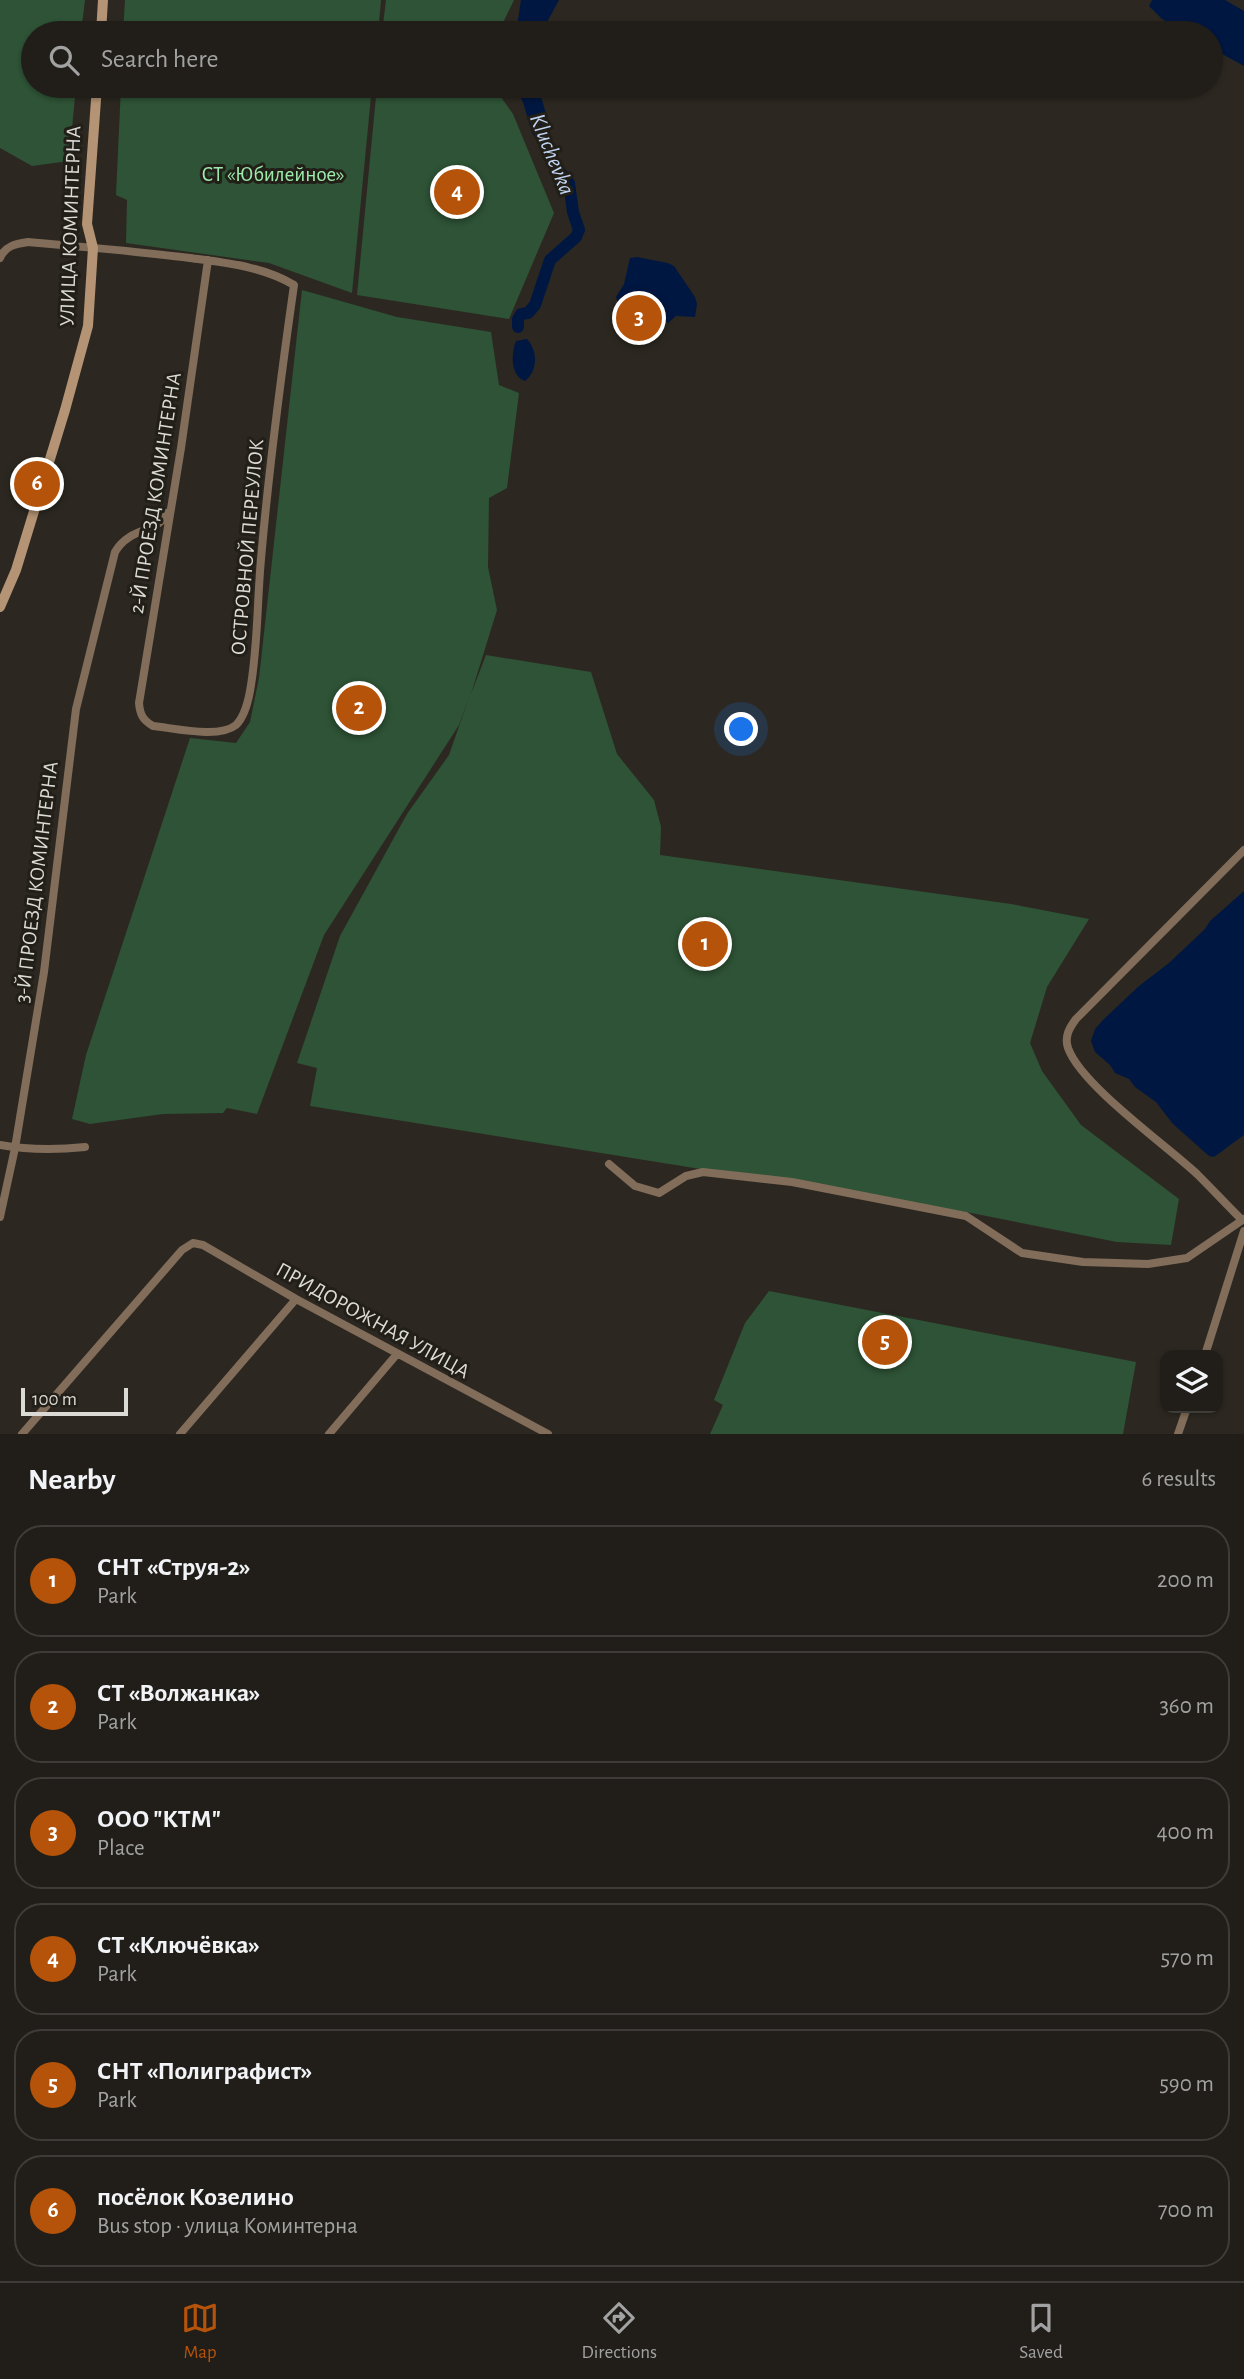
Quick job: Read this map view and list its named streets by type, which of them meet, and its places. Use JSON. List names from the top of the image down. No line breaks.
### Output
{"streets":{"street":["УЛИЦА КОМИНТЕРНА","2-Й ПРОЕЗД КОМИНТЕРНА","ОСТРОВНОЙ ПЕРЕУЛОК","3-Й ПРОЕЗД КОМИНТЕРНА","ПРИДОРОЖНАЯ УЛИЦА"]},"crossings":[["2-Й ПРОЕЗД КОМИНТЕРНА","ОСТРОВНОЙ ПЕРЕУЛОК"],["2-Й ПРОЕЗД КОМИНТЕРНА","3-Й ПРОЕЗД КОМИНТЕРНА"]],"water":["Kluchevka"],"parks":["СТ «Юбилейное»"],"scale_bar":"100 m","page":{"search":"Search here","pins":["4","3","6","2","1","5"],"scale":"100 m","heading":["Nearby","6 results"],"list":[{"mark":"1","name":"СНТ «Струя-2»","note":"Park","value":"200 m"},{"mark":"2","name":"СТ «Волжанка»","note":"Park","value":"360 m"},{"mark":"3","name":"ООО \"КТМ\"","note":"Place","value":"400 m"},{"mark":"4","name":"СТ «Ключёвка»","note":"Park","value":"570 m"},{"mark":"5","name":"СНТ «Полиграфист»","note":"Park","value":"590 m"},{"mark":"6","name":"посёлок Козелино","note":"Bus stop · улица Коминтерна","value":"700 m"}],"nav":["Map","Directions","Saved"]}}
